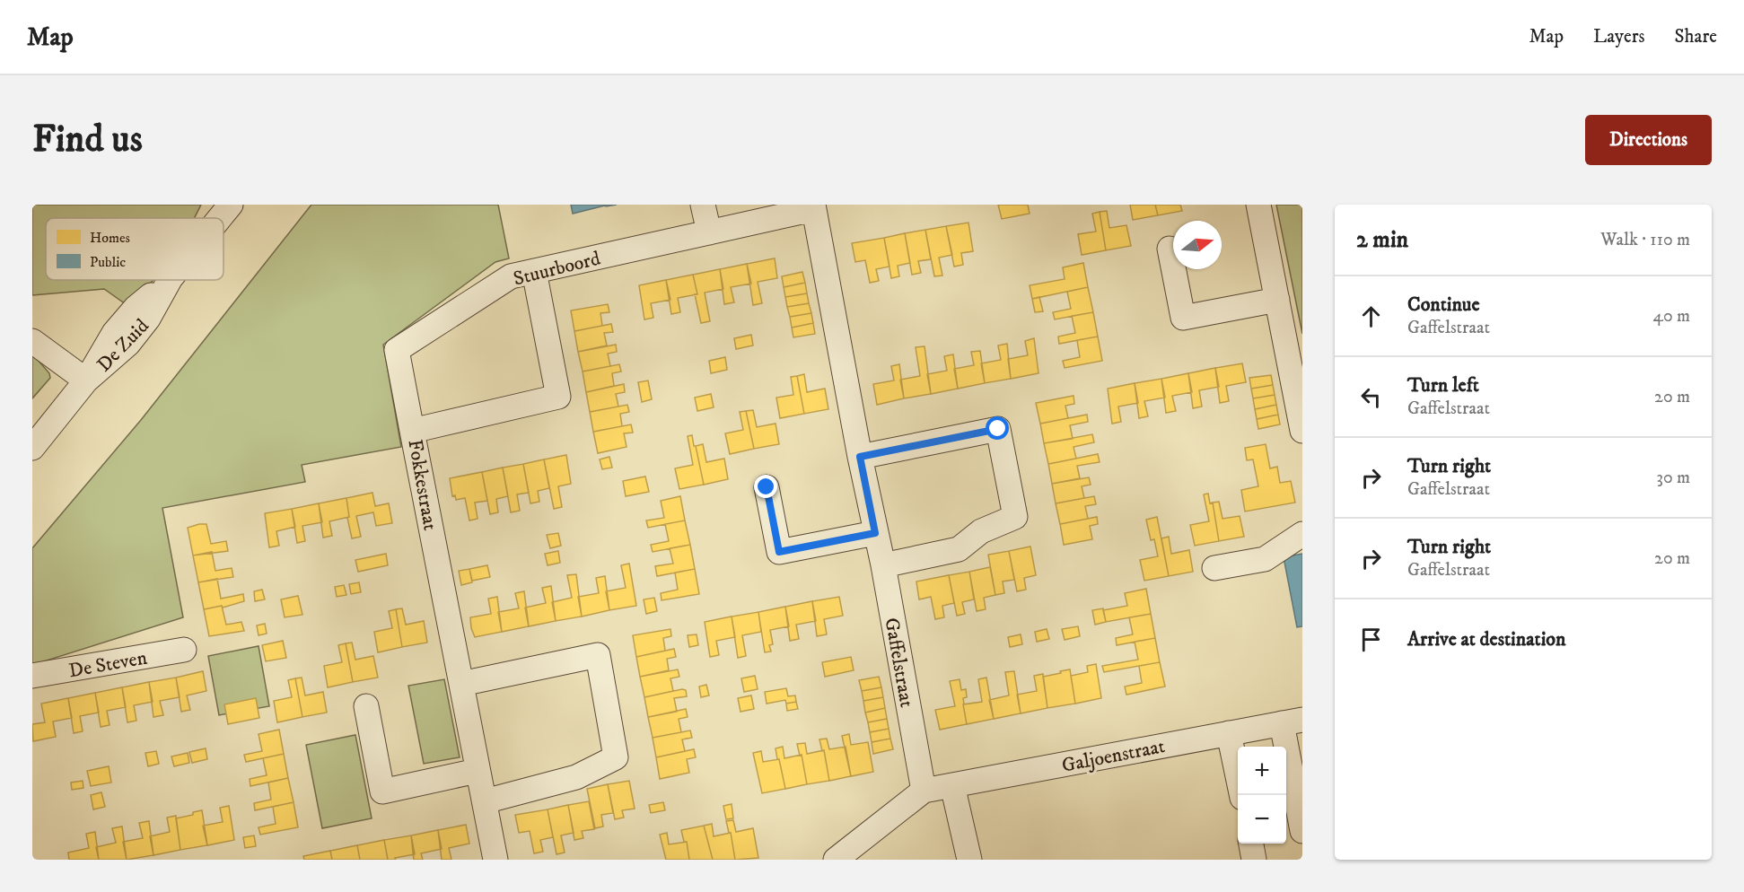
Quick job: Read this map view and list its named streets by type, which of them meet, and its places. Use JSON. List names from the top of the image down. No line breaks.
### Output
{"streets":{"street":["Stuurboord","De Zuid","Fokkestraat","Gaffelstraat","De Steven","Galjoenstraat"]},"crossings":[["Stuurboord","Fokkestraat"],["Stuurboord","Gaffelstraat"],["Gaffelstraat","Galjoenstraat"]],"legend":["Homes","Public"],"north":"right","page":{"header":"Map","nav":["Map","Layers","Share"],"buttons":"Directions","title":"Find us","heading":["2 min","Walk · 110 m"],"list":[["Continue","Gaffelstraat","40 m"],["Turn left","Gaffelstraat","20 m"],["Turn right","Gaffelstraat","30 m"],["Turn right","Gaffelstraat","20 m"],"Arrive at destination"],"map_buttons":["+","−"]}}
